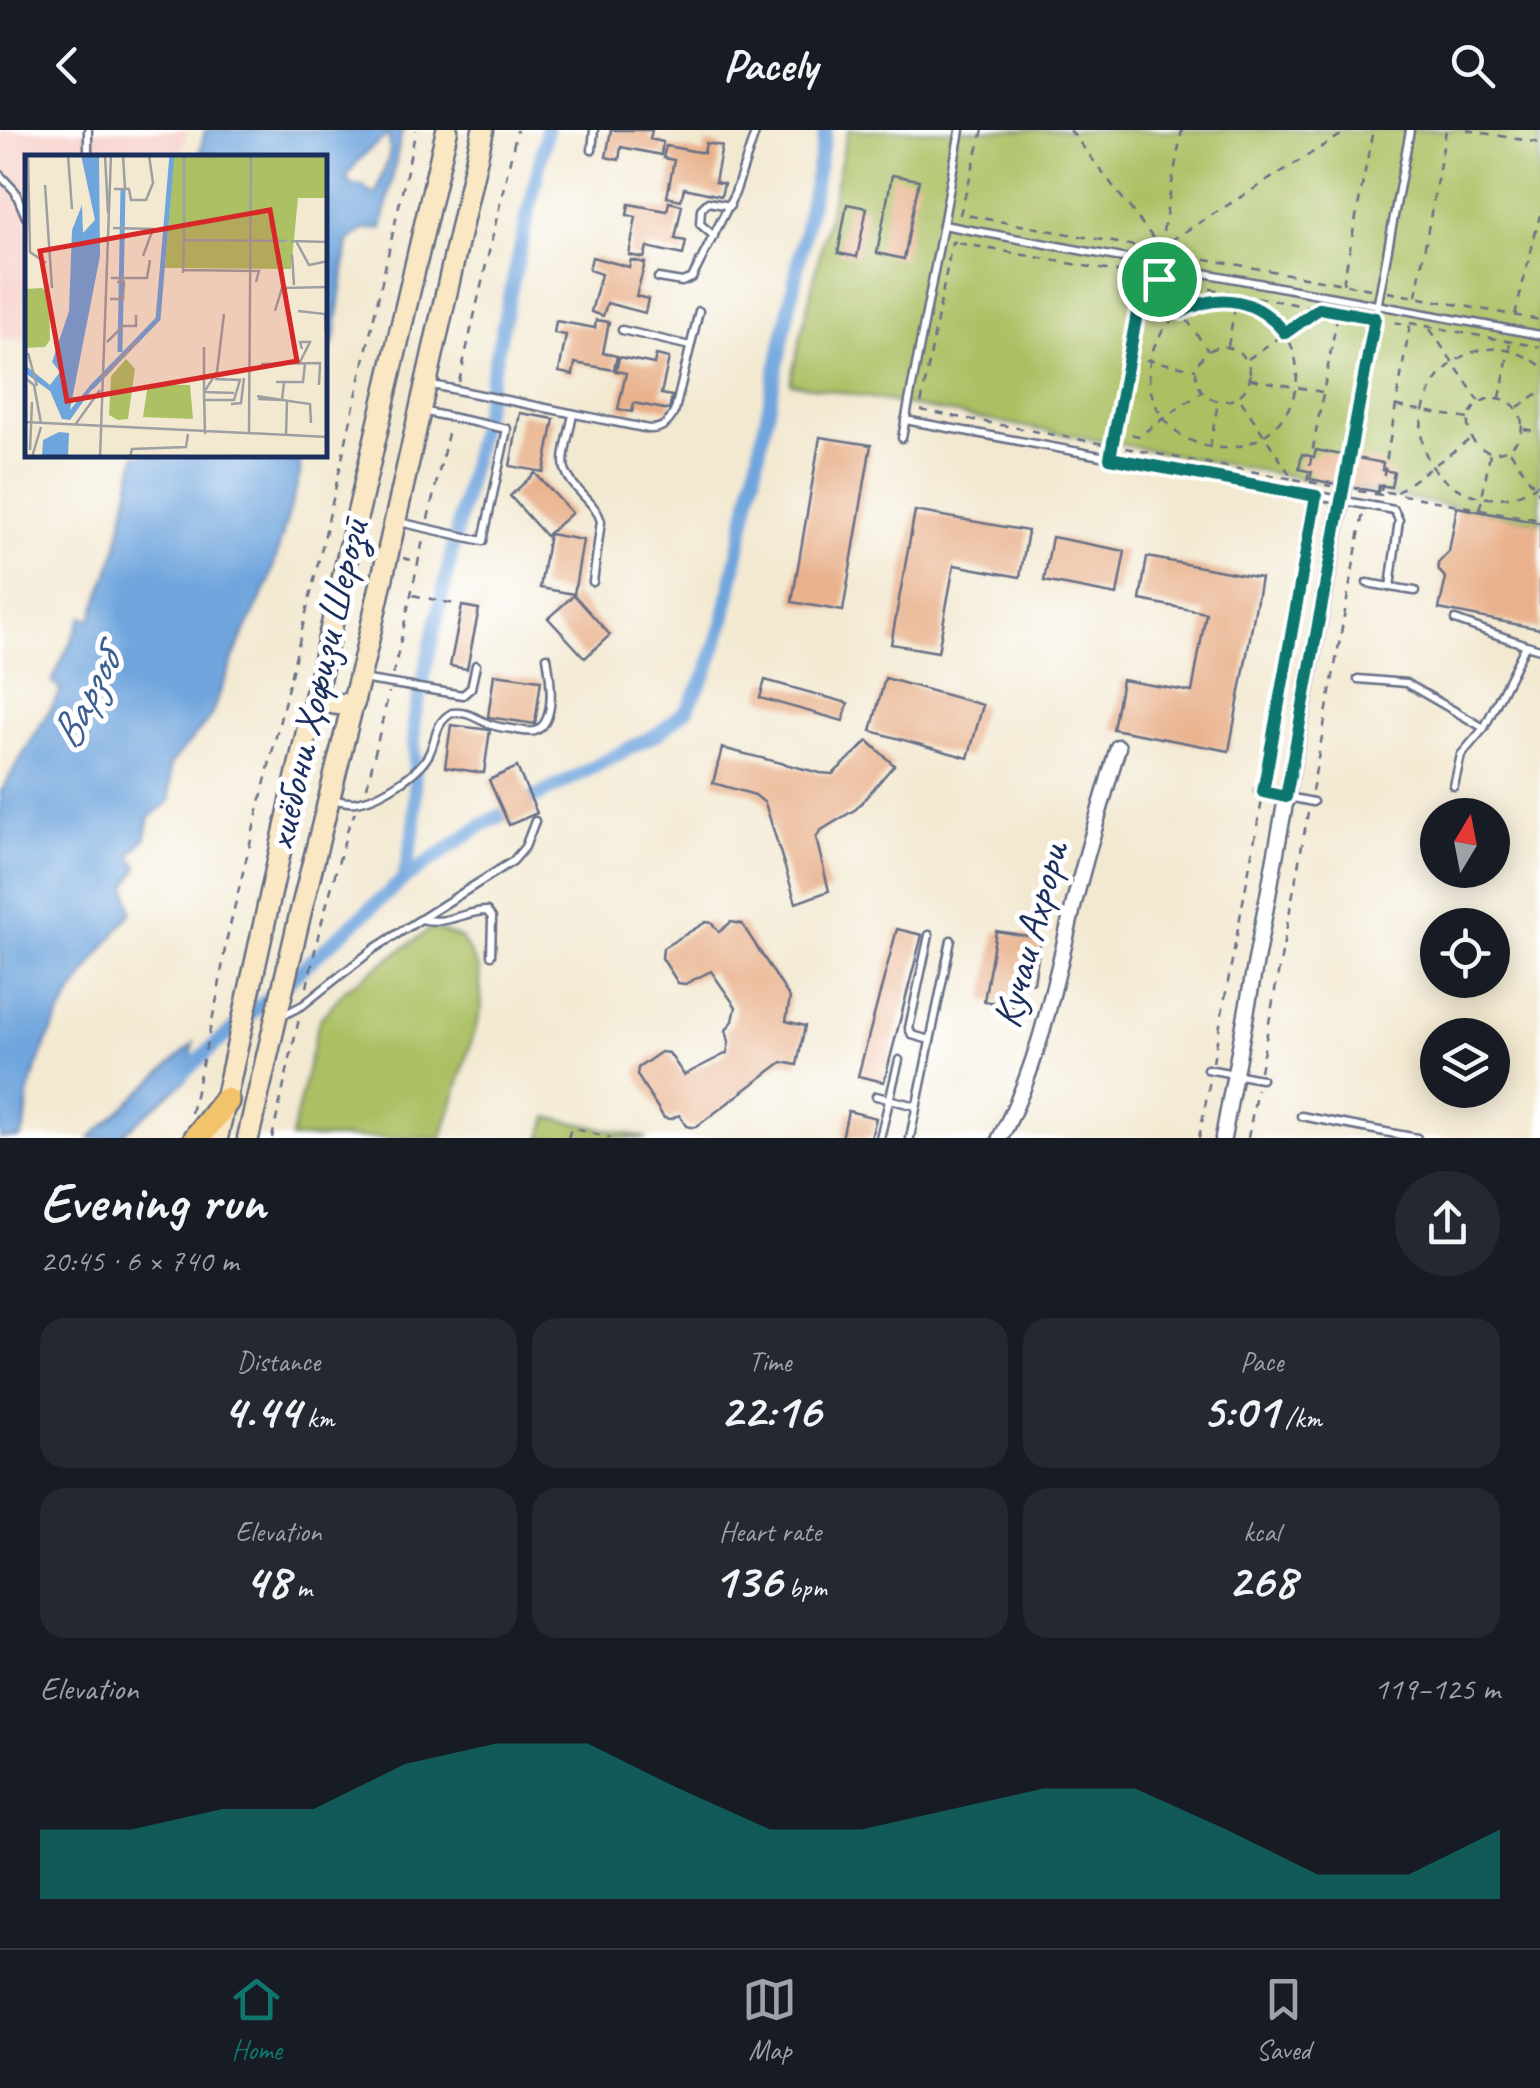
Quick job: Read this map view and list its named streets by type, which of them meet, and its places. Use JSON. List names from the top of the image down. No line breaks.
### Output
{"streets":{"main road":["хиёбони Ҳофизи Шерозӣ"],"street":["Кучаи Ахрори"]},"water":["Варзоб"],"north":"top","page":{"header":"Pacely","heading":["Evening run","20:45 · 6 × 740 m"],"stats":[["Distance","4.44 km"],["Time","22:16"],["Pace","5:01 /km"],["Elevation","48 m"],["Heart rate","136 bpm"],["kcal","268"]],"chart":["Elevation","119–125 m"],"tabs":["Home","Map","Saved"]}}
